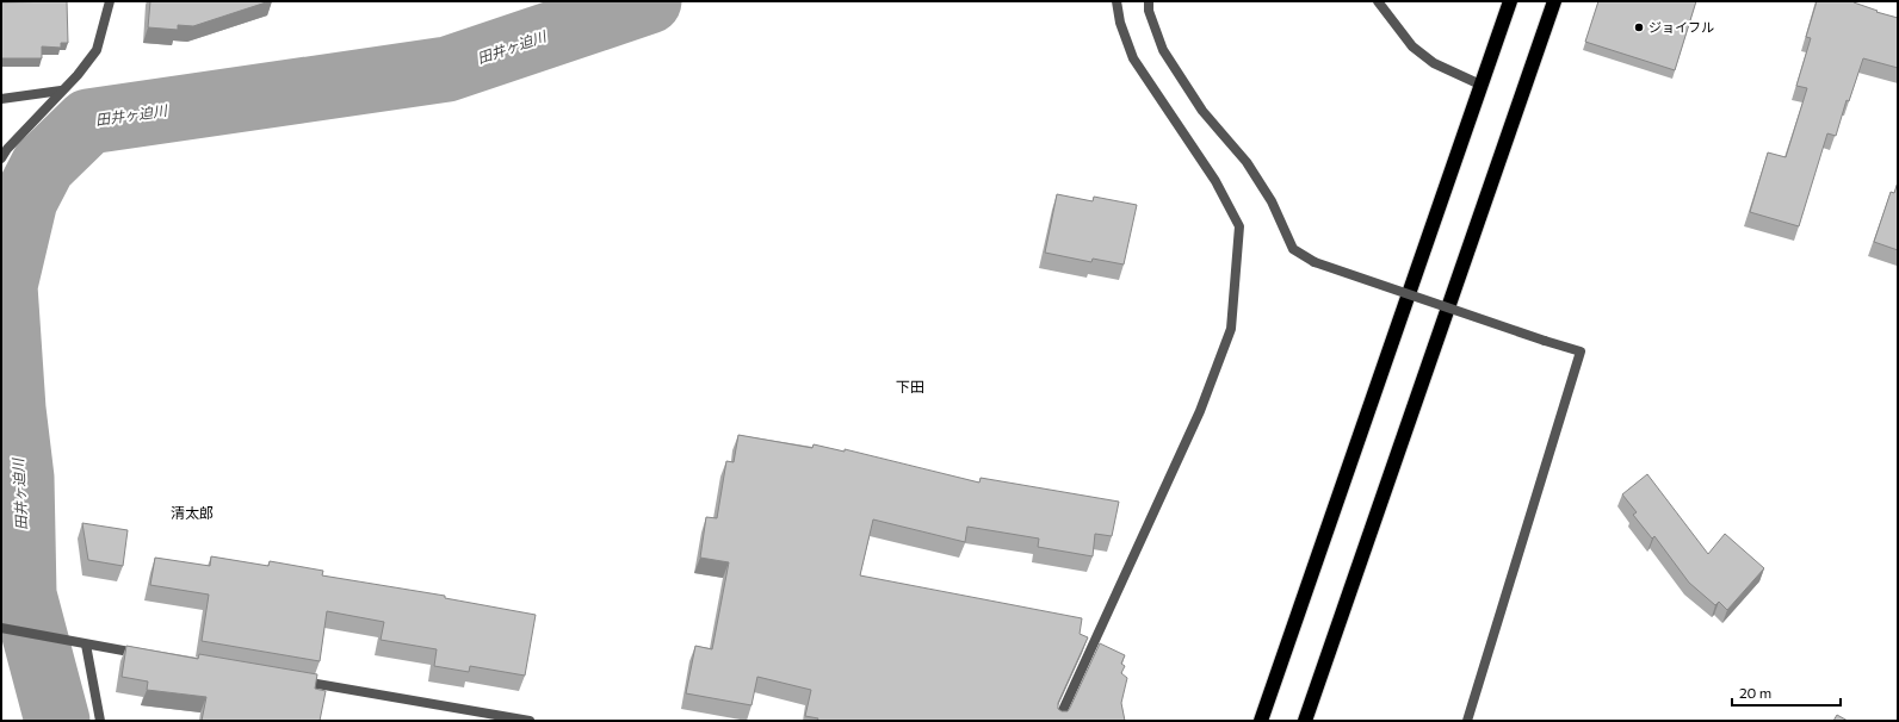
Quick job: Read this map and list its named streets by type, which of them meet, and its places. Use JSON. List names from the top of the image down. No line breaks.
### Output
{"districts":["下田","清太郎"],"water":["田井ヶ迫川"],"places":["ジョイフル"],"scale_bar":"20 m"}
